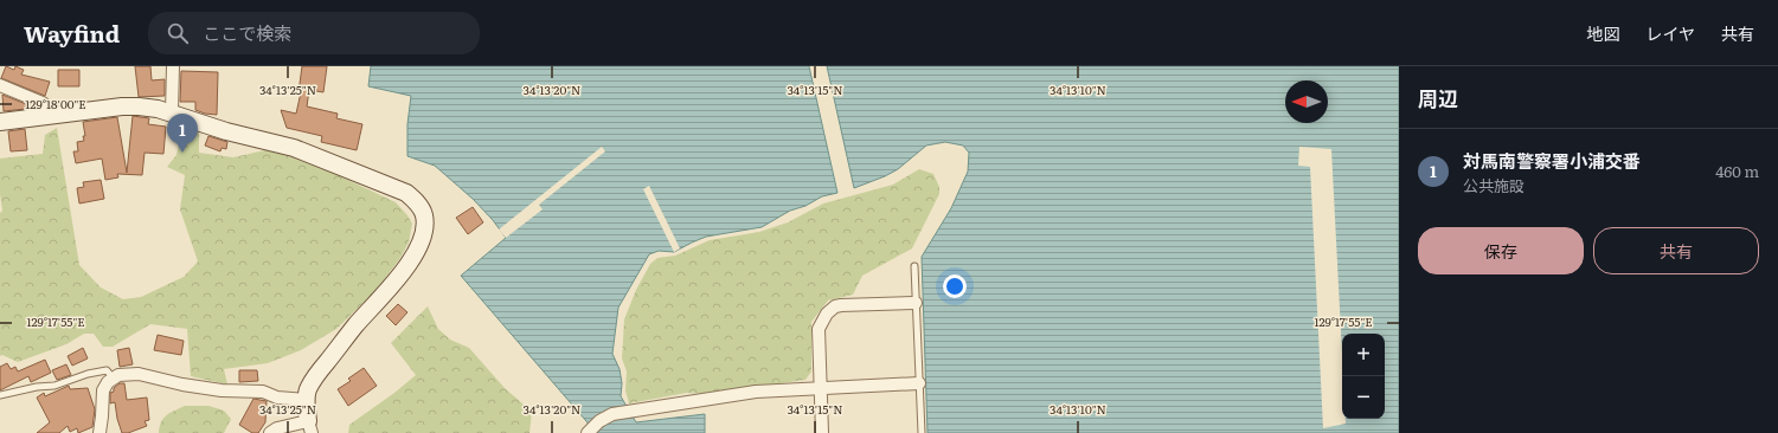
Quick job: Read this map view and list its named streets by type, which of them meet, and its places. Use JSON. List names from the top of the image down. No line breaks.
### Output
{"north":"left","page":{"header":"Wayfind","search":"ここで検索","nav":["地図","レイヤ","共有"],"heading":"周辺","pins":"1","list":[{"mark":"1","name":"対馬南警察署小浦交番","note":"公共施設","value":"460 m"}],"buttons":["保存","共有"],"map_buttons":["+","−"]},"coordinates":["34°13'25\"N","34°13'20\"N","34°13'15\"N","34°13'10\"N","129°18'00\"E","129°17'55\"E"]}
